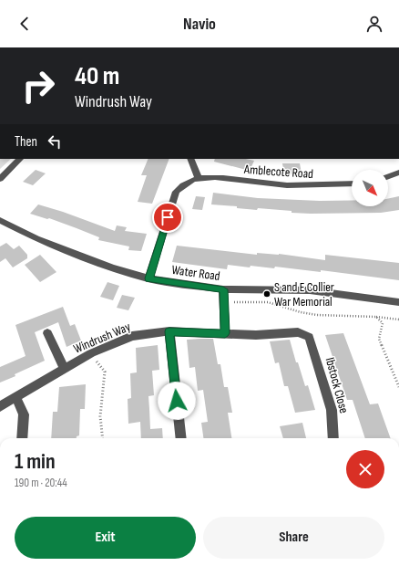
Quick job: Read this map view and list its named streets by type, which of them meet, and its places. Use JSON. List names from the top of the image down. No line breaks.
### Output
{"streets":{"street":["Amblecote Road","Water Road","Windrush Way","Ibstock Close"]},"crossings":[["Amblecote Road","Water Road"],["Windrush Way","Ibstock Close"]],"places":["S and E Collier War Memorial"],"north":"bottom right","page":{"header":"Navio","turn":["40 m","Windrush Way"],"then":"Then","heading":["1 min","190 m · 20:44"],"buttons":["Exit","Share"]}}
